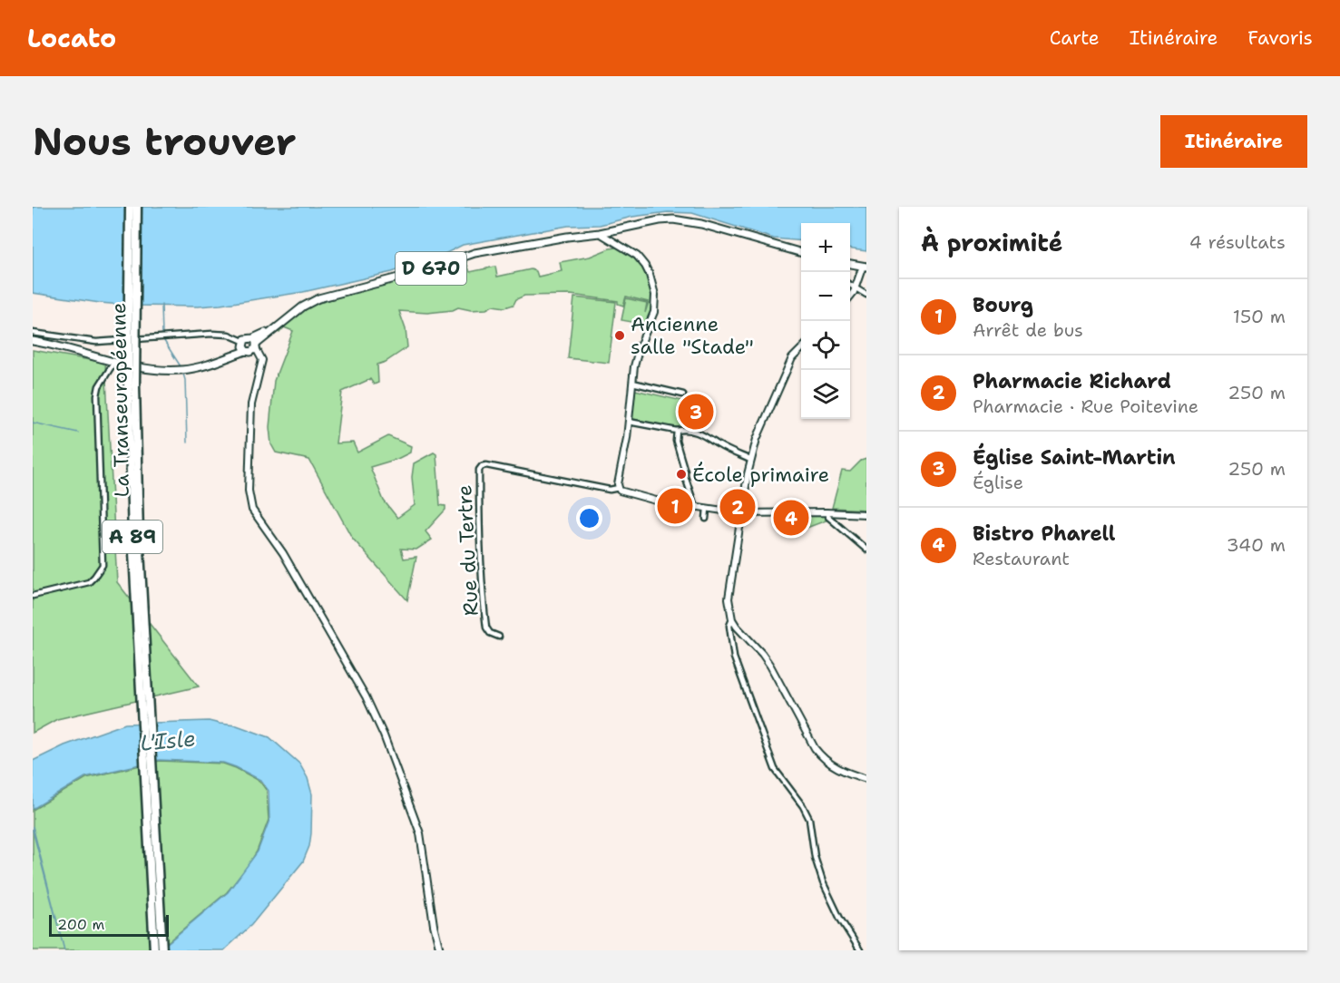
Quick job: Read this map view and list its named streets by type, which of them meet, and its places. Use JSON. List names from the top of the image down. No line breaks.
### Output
{"streets":{"highway":["La Transeuropéenne","A 89"],"main road":["D 670"],"street":["Rue du Tertre"]},"water":["L'Isle"],"places":["Ancienne salle \"Stade\"","École primaire"],"scale_bar":"200 m","page":{"header":"Locato","nav":["Carte","Itinéraire","Favoris"],"buttons":"Itinéraire","title":"Nous trouver","heading":["À proximité","4 résultats"],"map_buttons":["+","−"],"list":[{"mark":"1","name":"Bourg","note":"Arrêt de bus","value":"150 m"},{"mark":"2","name":"Pharmacie Richard","note":"Pharmacie · Rue Poitevine","value":"250 m"},{"mark":"3","name":"Église Saint-Martin","note":"Église","value":"250 m"},{"mark":"4","name":"Bistro Pharell","note":"Restaurant","value":"340 m"}],"pins":["3","1","2","4"],"scale":"200 m"}}
